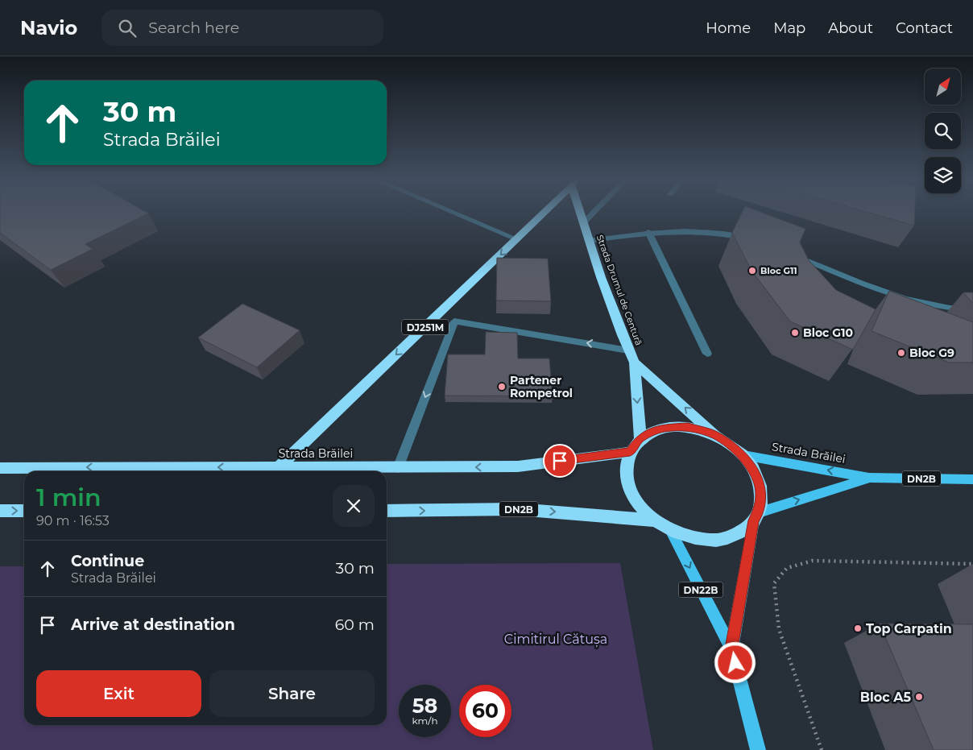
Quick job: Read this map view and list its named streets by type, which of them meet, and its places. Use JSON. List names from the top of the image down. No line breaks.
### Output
{"streets":{"highway":["Strada Drumul de Centură","DJ251M","Strada Brăilei","DN2B"],"main road":["DN22B"]},"crossings":[["Strada Drumul de Centură","Strada Brăilei"],["Strada Drumul de Centură","DN22B"],["DJ251M","Strada Brăilei"],["Strada Brăilei","DN22B"]],"parks":["Cimitirul Cătușa"],"places":["Bloc G11","Bloc G10","Bloc G9","Partener Rompetrol","Top Carpatin","Bloc A5"],"north":"top right","page":{"header":"Navio","search":"Search here","nav":["Home","Map","About","Contact"],"turn":["30 m","Strada Brăilei"],"heading":["1 min","90 m · 16:53"],"list":[{"name":"Continue","note":"Strada Brăilei","value":"30 m"},{"name":"Arrive at destination","value":"60 m"}],"buttons":["Exit","Share"],"speed":"58 km/h","limit":"60"}}
